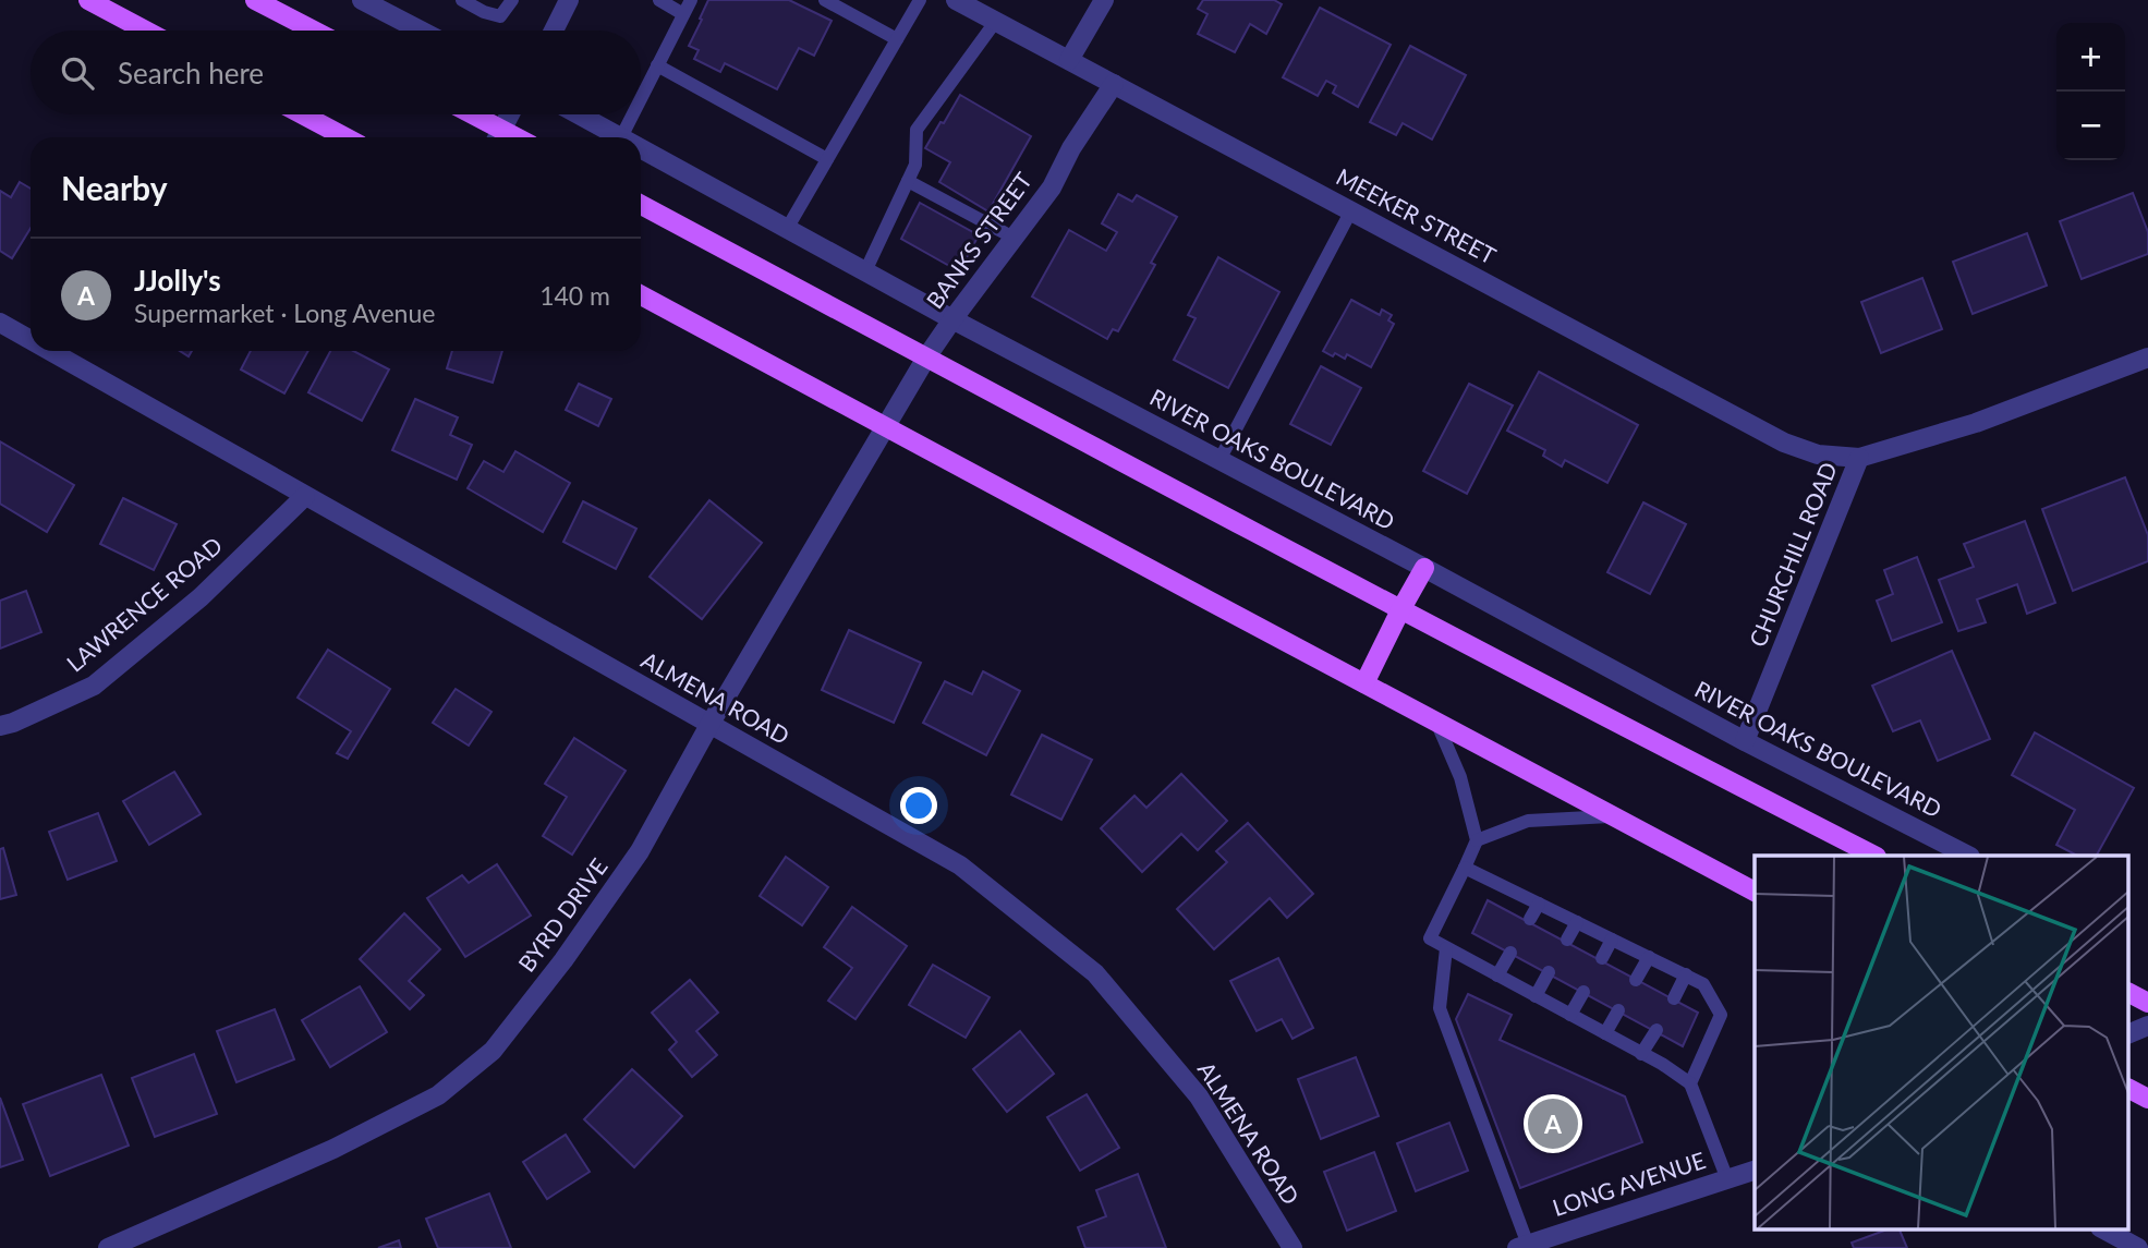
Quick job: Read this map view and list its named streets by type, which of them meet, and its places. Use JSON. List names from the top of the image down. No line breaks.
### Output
{"streets":{"street":["MEEKER STREET","BANKS STREET","RIVER OAKS BOULEVARD","CHURCHILL ROAD","LAWRENCE ROAD","ALMENA ROAD","BYRD DRIVE","LONG AVENUE"]},"crossings":[["MEEKER STREET","BANKS STREET"],["MEEKER STREET","CHURCHILL ROAD"],["BANKS STREET","RIVER OAKS BOULEVARD"],["BANKS STREET","BYRD DRIVE"],["RIVER OAKS BOULEVARD","CHURCHILL ROAD"],["LAWRENCE ROAD","ALMENA ROAD"],["ALMENA ROAD","BYRD DRIVE"]],"page":{"map_buttons":["+","−"],"search":"Search here","heading":"Nearby","list":[{"mark":"A","name":"JJolly's","note":"Supermarket · Long Avenue","value":"140 m"}],"pins":"A"}}
